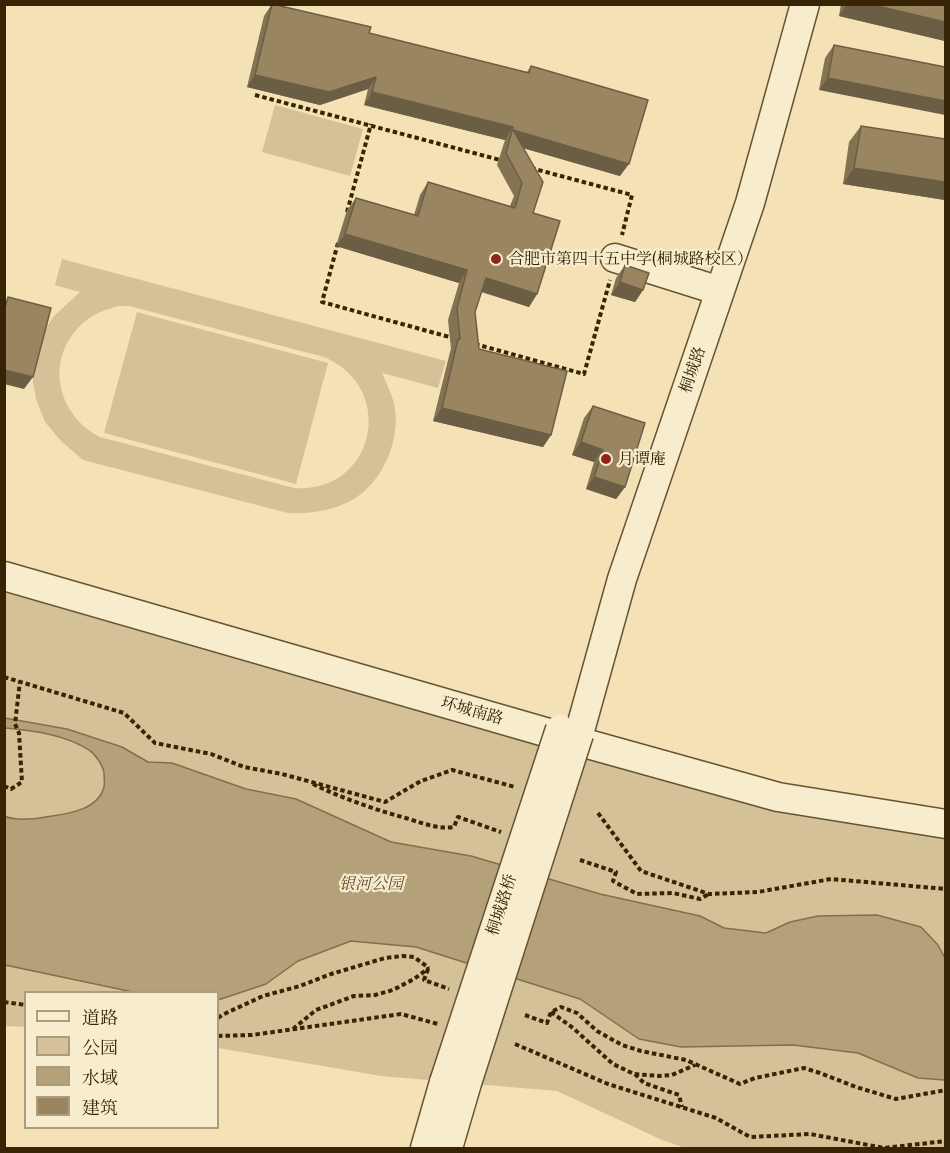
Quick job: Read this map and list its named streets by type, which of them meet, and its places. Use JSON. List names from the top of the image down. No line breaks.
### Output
{"streets":{"street":["桐城路","环城南路","桐城路桥"]},"crossings":[["桐城路","桐城路桥"]],"parks":["银河公园"],"places":["合肥市第四十五中学(桐城路校区）","月谭庵"],"legend":["道路","公园","水域","建筑"]}
